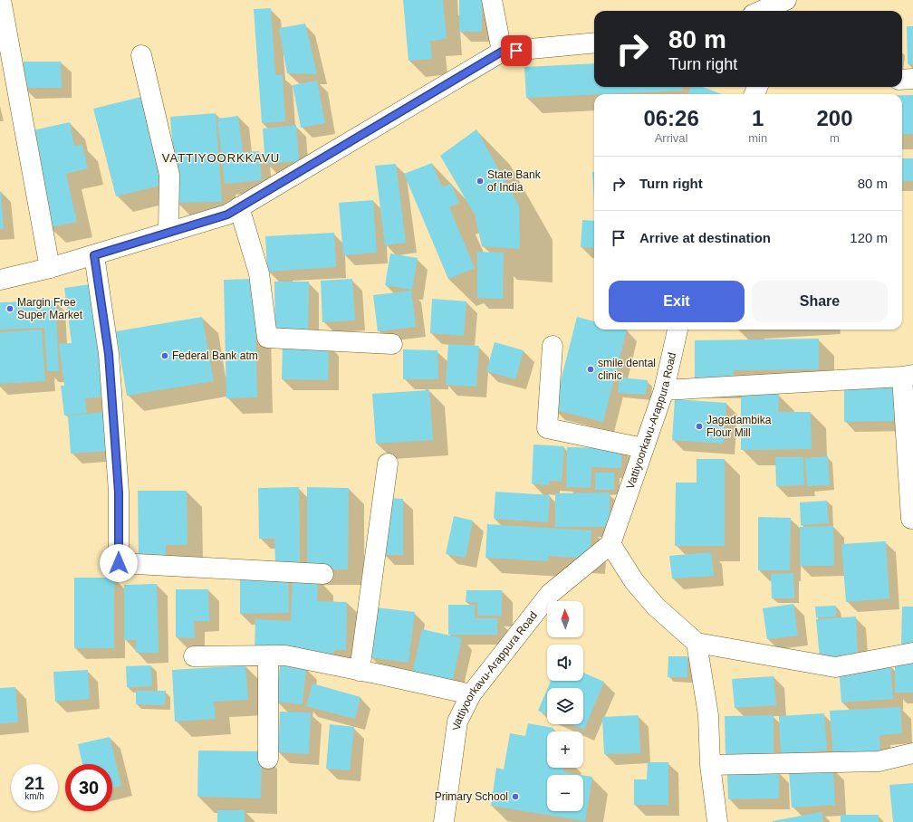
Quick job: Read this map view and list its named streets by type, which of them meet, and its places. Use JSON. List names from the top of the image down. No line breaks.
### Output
{"streets":{"street":["Vattiyoorkavu-Arappura Road"]},"districts":["VATTIYOORKKAVU"],"places":["State Bank of India","Margin Free Super Market","Federal Bank atm","smile dental clinic","Jagadambika Flour Mill","Primary School"],"north":"top","page":{"turn":["80 m","Turn right"],"eta":["06:26","Arrival","1","min","200","m"],"list":[{"name":"Turn right","value":"80 m"},{"name":"Arrive at destination","value":"120 m"}],"buttons":["Exit","Share"],"map_buttons":["+","−"],"speed":"21 km/h","limit":"30"}}
